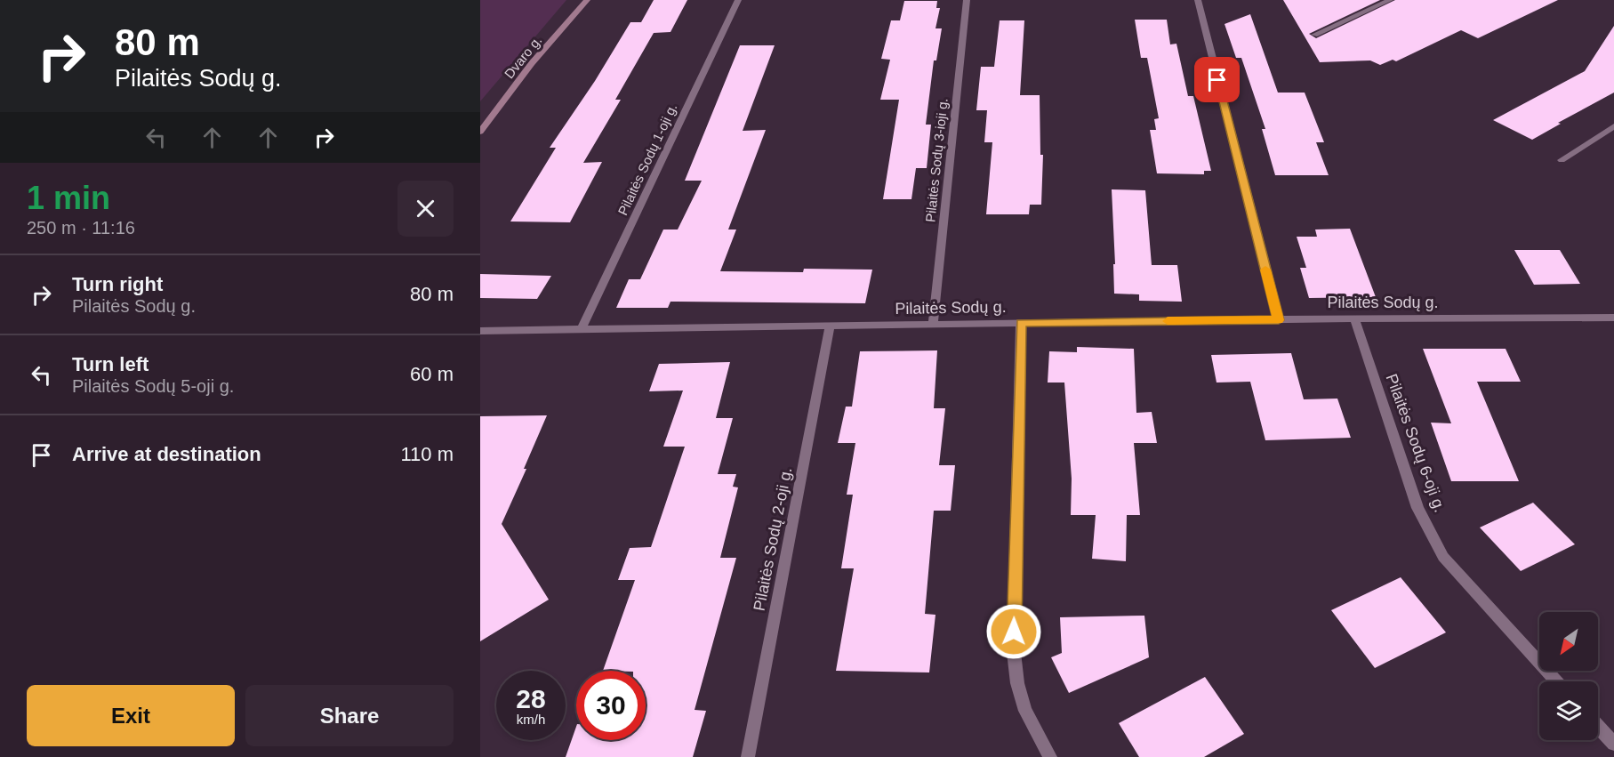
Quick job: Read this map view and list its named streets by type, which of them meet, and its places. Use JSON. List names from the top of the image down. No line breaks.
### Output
{"streets":{"main road":["Dvaro g."],"street":["Pilaitės Sodų 1-oji g.","Pilaitės Sodų 3-ioji g.","Pilaitės Sodų g.","Pilaitės Sodų 6-oji g.","Pilaitės Sodų 2-oji g."]},"crossings":[["Pilaitės Sodų 1-oji g.","Pilaitės Sodų g."],["Pilaitės Sodų 3-ioji g.","Pilaitės Sodų g."],["Pilaitės Sodų g.","Pilaitės Sodų 6-oji g."],["Pilaitės Sodų g.","Pilaitės Sodų 2-oji g."]],"north":"bottom left","page":{"turn":["80 m","Pilaitės Sodų g."],"heading":["1 min","250 m · 11:16"],"list":[{"name":"Turn right","note":"Pilaitės Sodų g.","value":"80 m"},{"name":"Turn left","note":"Pilaitės Sodų 5-oji g.","value":"60 m"},{"name":"Arrive at destination","value":"110 m"}],"speed":"28 km/h","limit":"30","buttons":["Exit","Share"]}}
